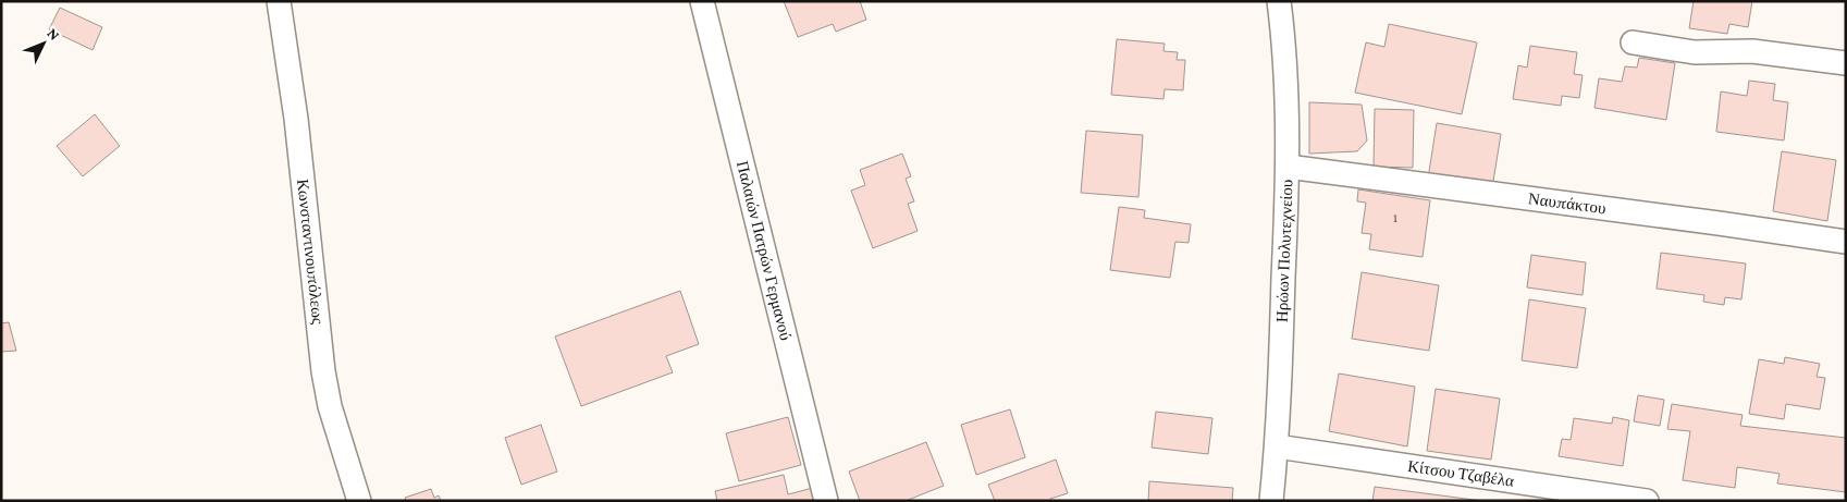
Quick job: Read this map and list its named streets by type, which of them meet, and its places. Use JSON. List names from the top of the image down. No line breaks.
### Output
{"streets":{"street":["Ναυπάκτου","Παλαιών Πατρών Γερμανού","Ηρώων Πολυτεχνείου","Κωνσταντινουπόλεως","Κίτσου Τζαβέλα"]},"crossings":[["Ναυπάκτου","Ηρώων Πολυτεχνείου"],["Ηρώων Πολυτεχνείου","Κίτσου Τζαβέλα"]],"house_numbers":["1"],"north":"top right"}
